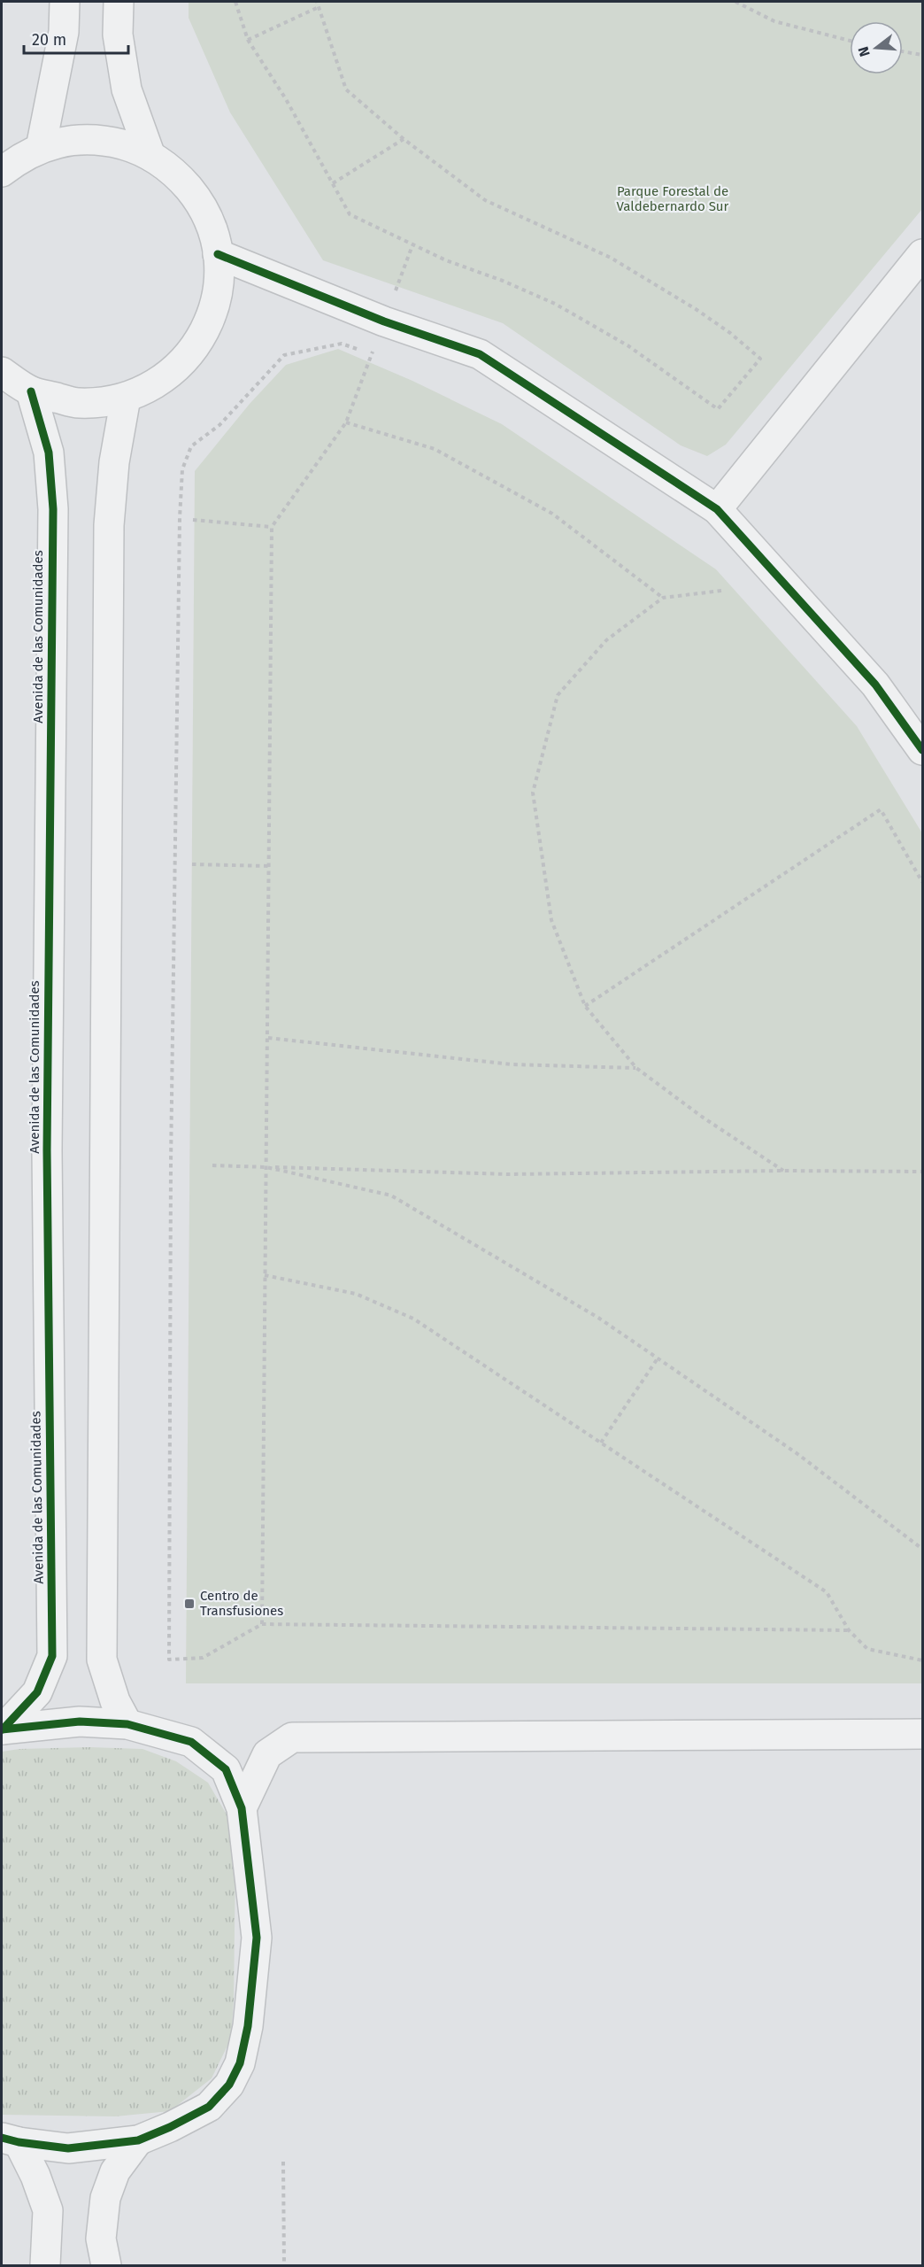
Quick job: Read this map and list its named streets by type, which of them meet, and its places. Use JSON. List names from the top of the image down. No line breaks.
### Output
{"streets":{"street":["Avenida de las Comunidades"]},"parks":["Parque Forestal de Valdebernardo Sur"],"places":{"transit":["Centro de Transfusiones"]},"scale_bar":"20 m","north":"left"}
